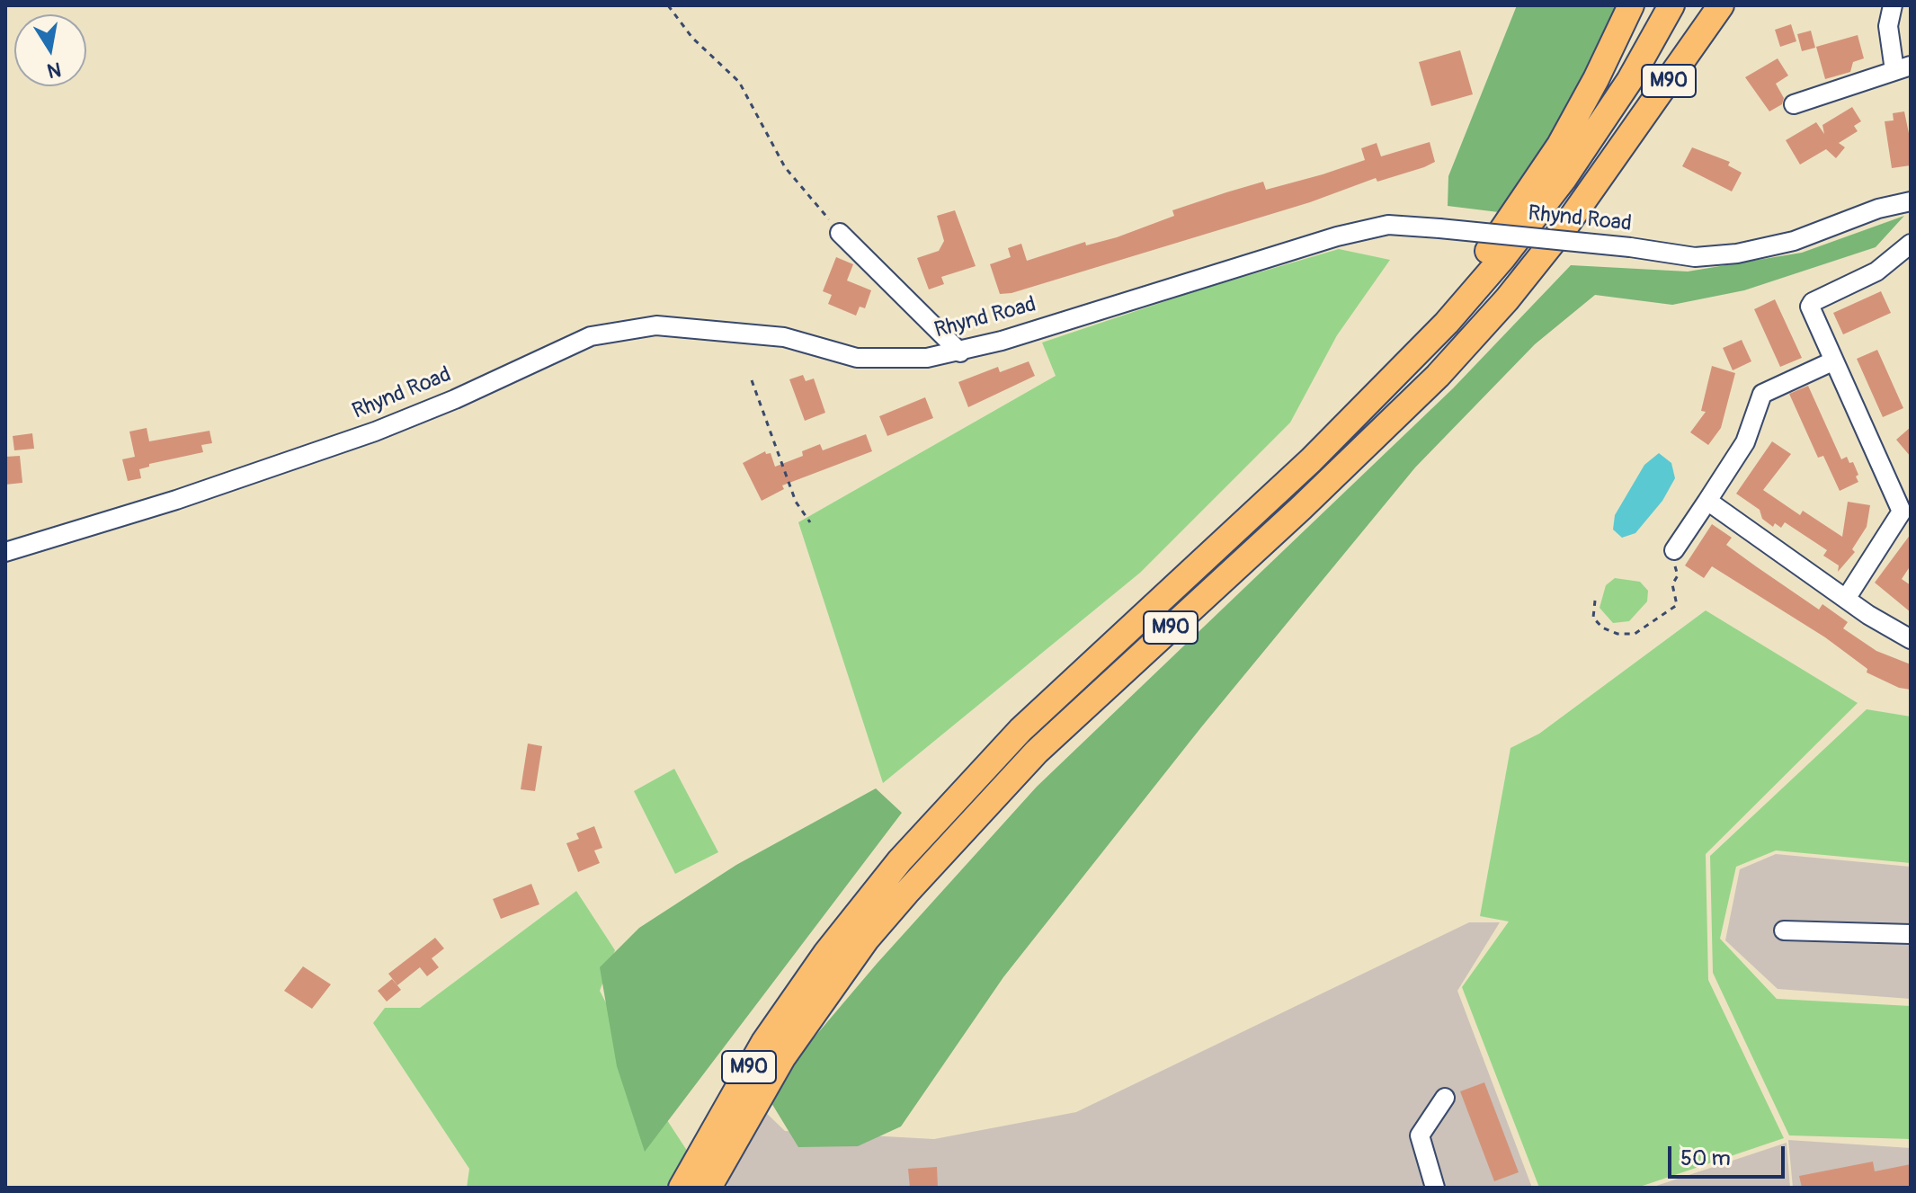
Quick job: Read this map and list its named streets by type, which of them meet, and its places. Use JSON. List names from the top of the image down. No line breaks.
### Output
{"streets":{"highway":["M90"],"street":["Rhynd Road"]},"scale_bar":"50 m","north":"bottom"}
